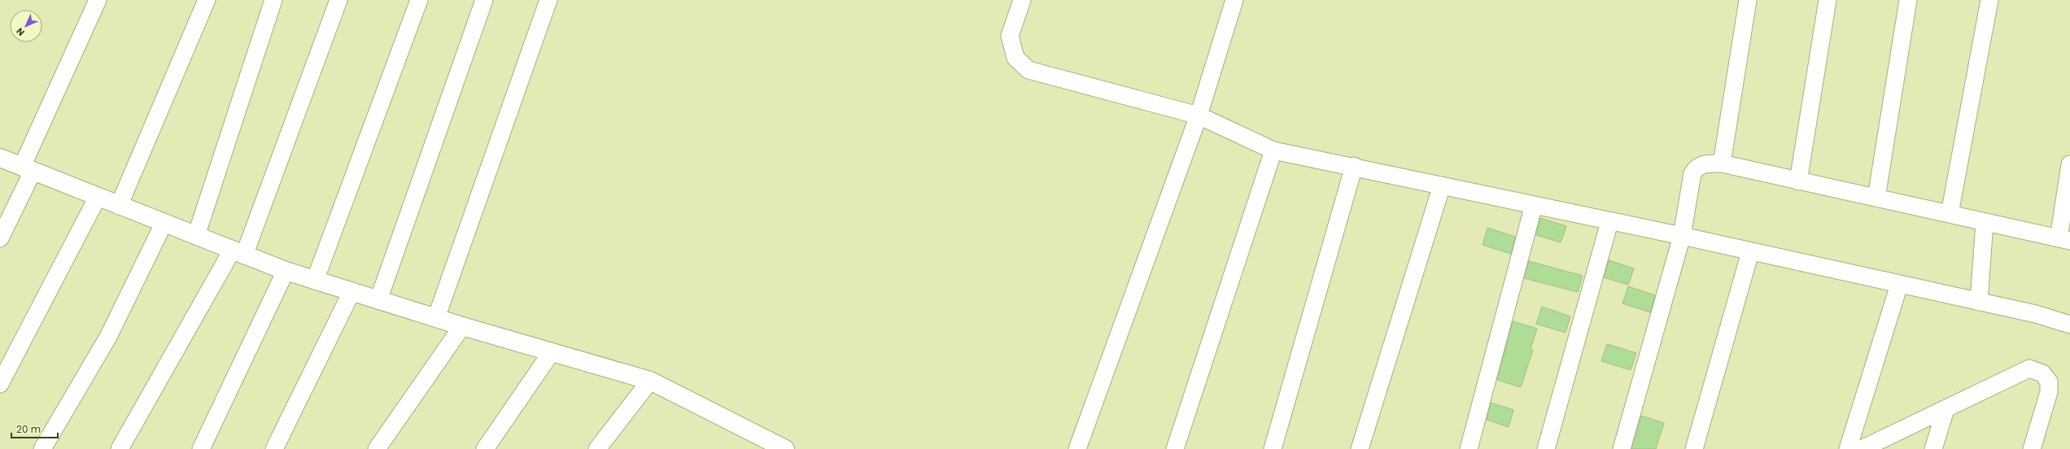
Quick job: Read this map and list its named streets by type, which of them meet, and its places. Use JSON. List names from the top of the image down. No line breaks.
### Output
{"scale_bar":"20 m","north":"bottom left"}
